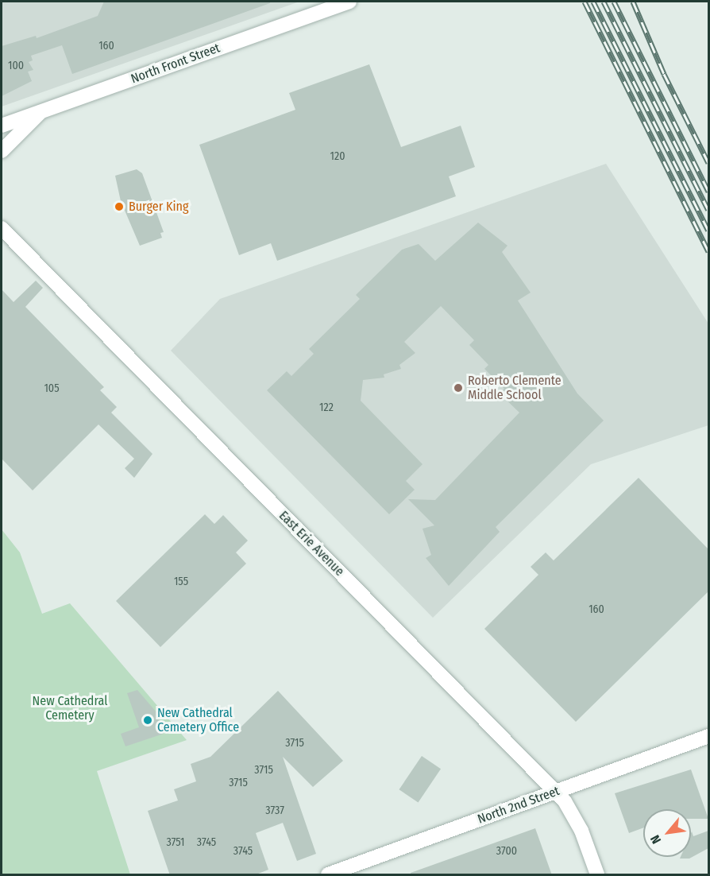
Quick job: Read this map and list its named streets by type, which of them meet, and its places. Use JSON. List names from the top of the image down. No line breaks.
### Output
{"streets":{"main road":["North Front Street","East Erie Avenue","North 2nd Street"]},"crossings":[["East Erie Avenue","North 2nd Street"]],"parks":["New Cathedral Cemetery"],"places":["Burger King","Roberto Clemente Middle School","New Cathedral Cemetery Office"],"house_numbers":["160","100","120","105","122","155","160","3715","3715","3715","3737","3751","3745","3745","3700"],"north":"bottom left"}
